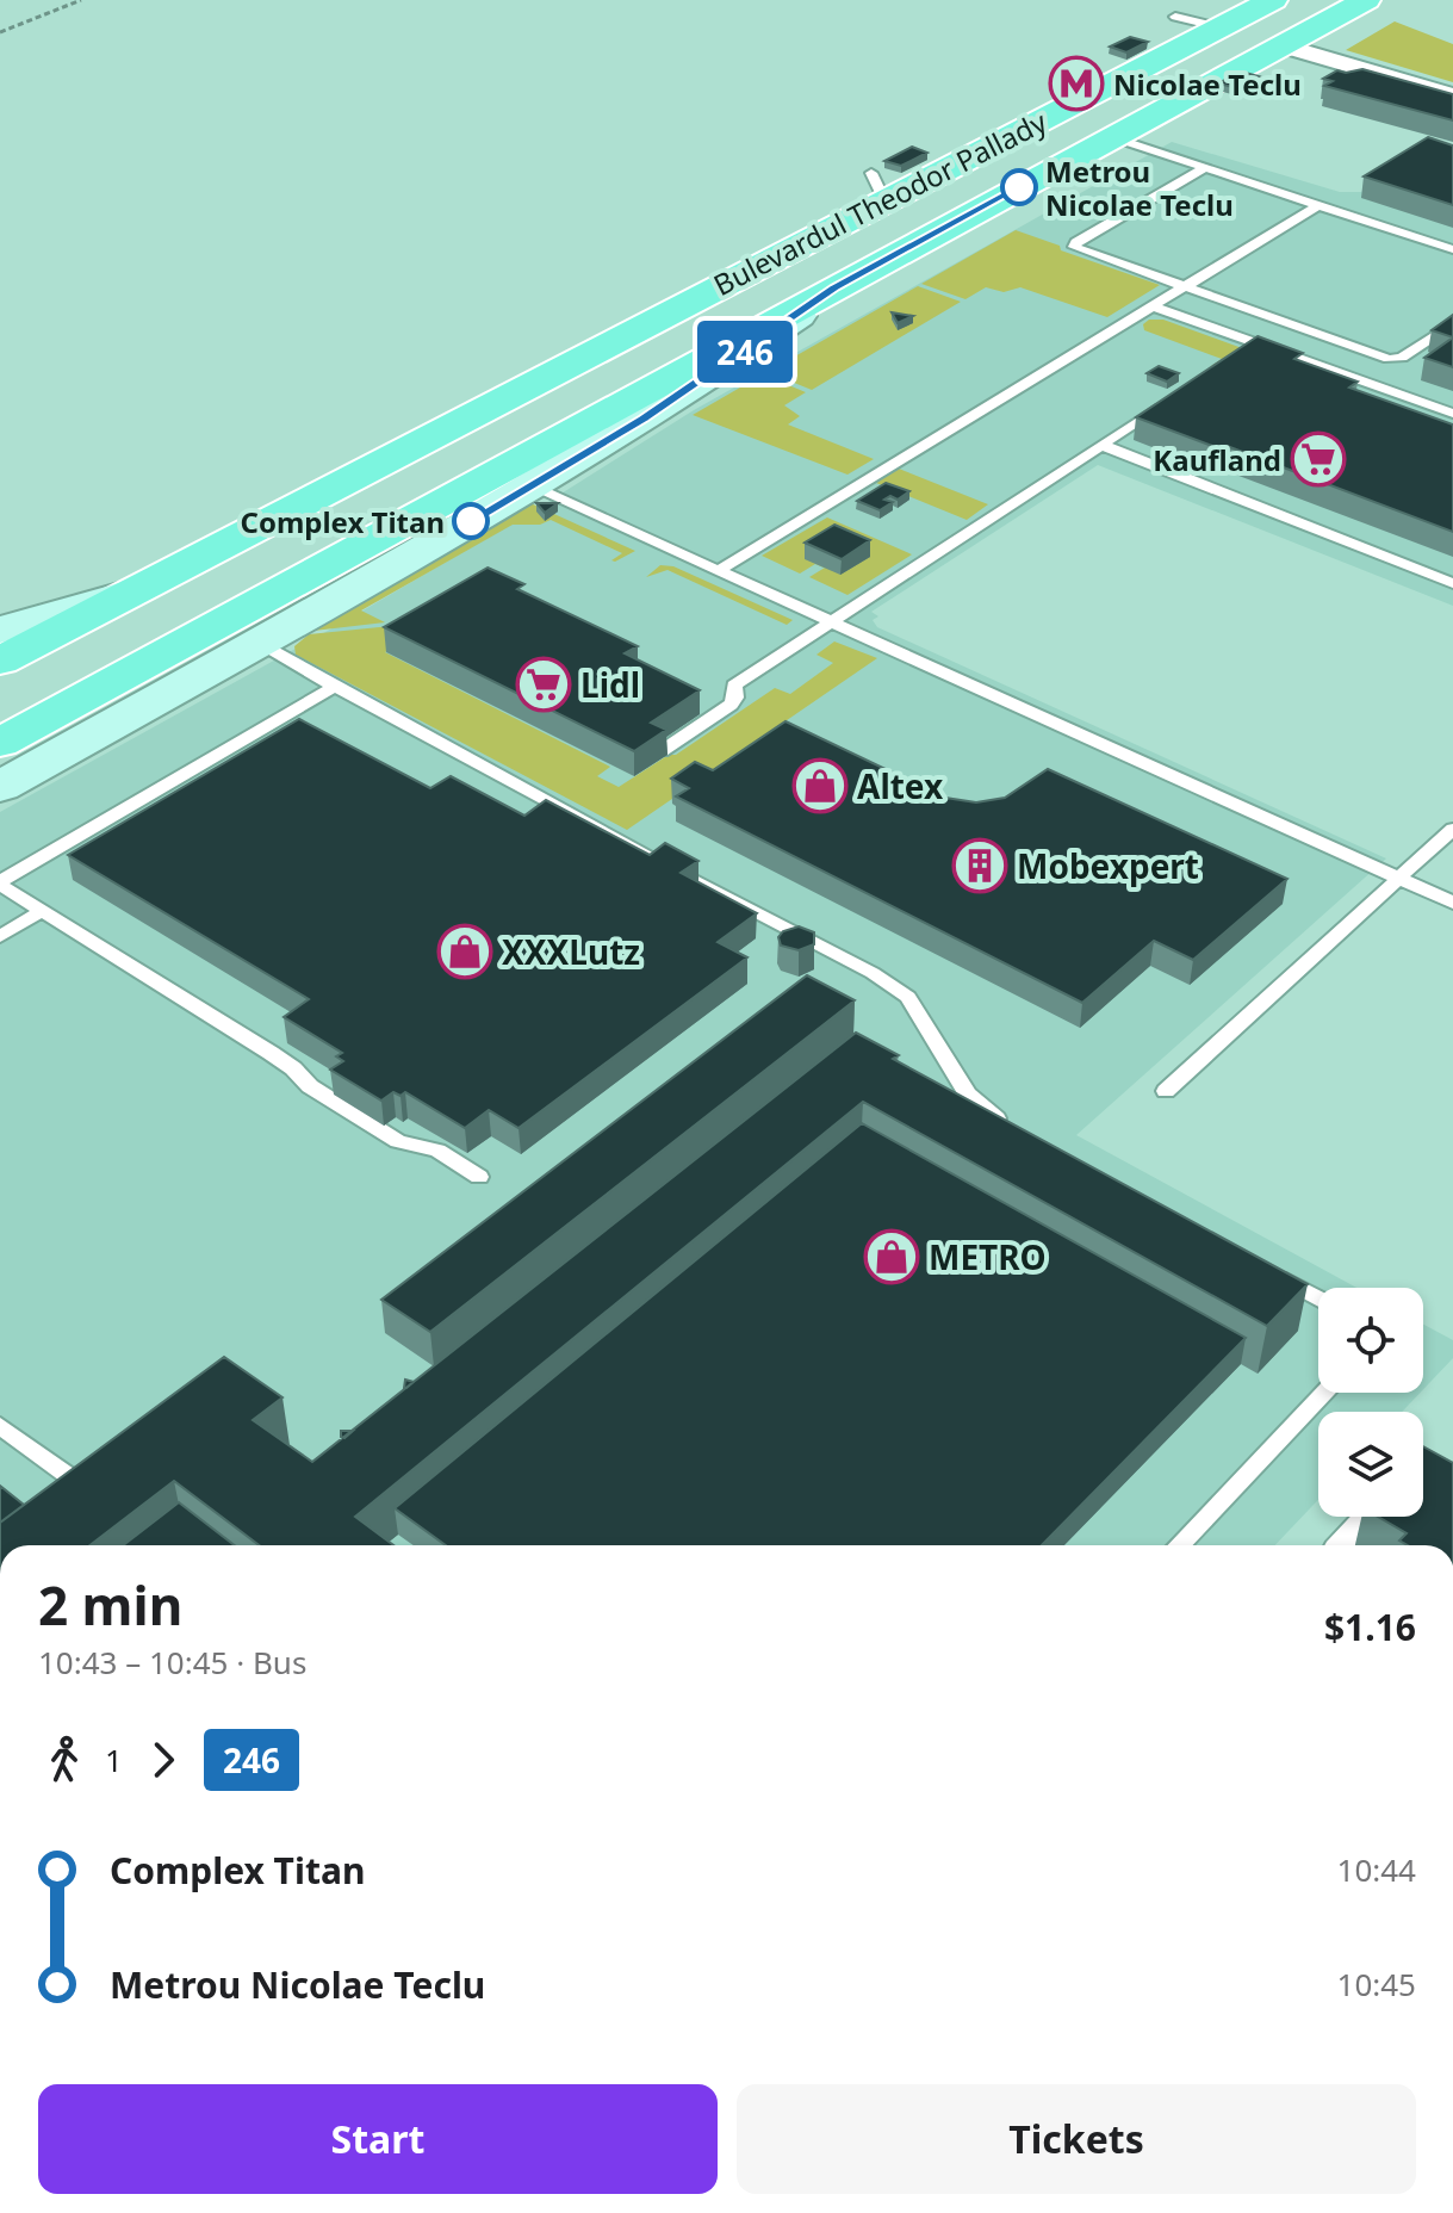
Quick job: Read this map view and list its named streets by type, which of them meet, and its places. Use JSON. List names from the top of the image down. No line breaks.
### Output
{"streets":{"main road":["Bulevardul Theodor Pallady"]},"places":{"metro station":["Nicolae Teclu"],"other":["Metrou Nicolae Teclu","Complex Titan"],"supermarket":["Kaufland","Lidl"],"shop":["Altex","XXXLutz","METRO"],"building":["Mobexpert"]},"lines":["bus line 246"],"page":{"on_map":"246","heading":["2 min","10:43 – 10:45 · Bus","$1.16"],"legs":["1","246"],"list":[{"name":"Complex Titan","value":"10:44"},{"name":"Metrou Nicolae Teclu","value":"10:45"}],"buttons":["Start","Tickets"]}}
